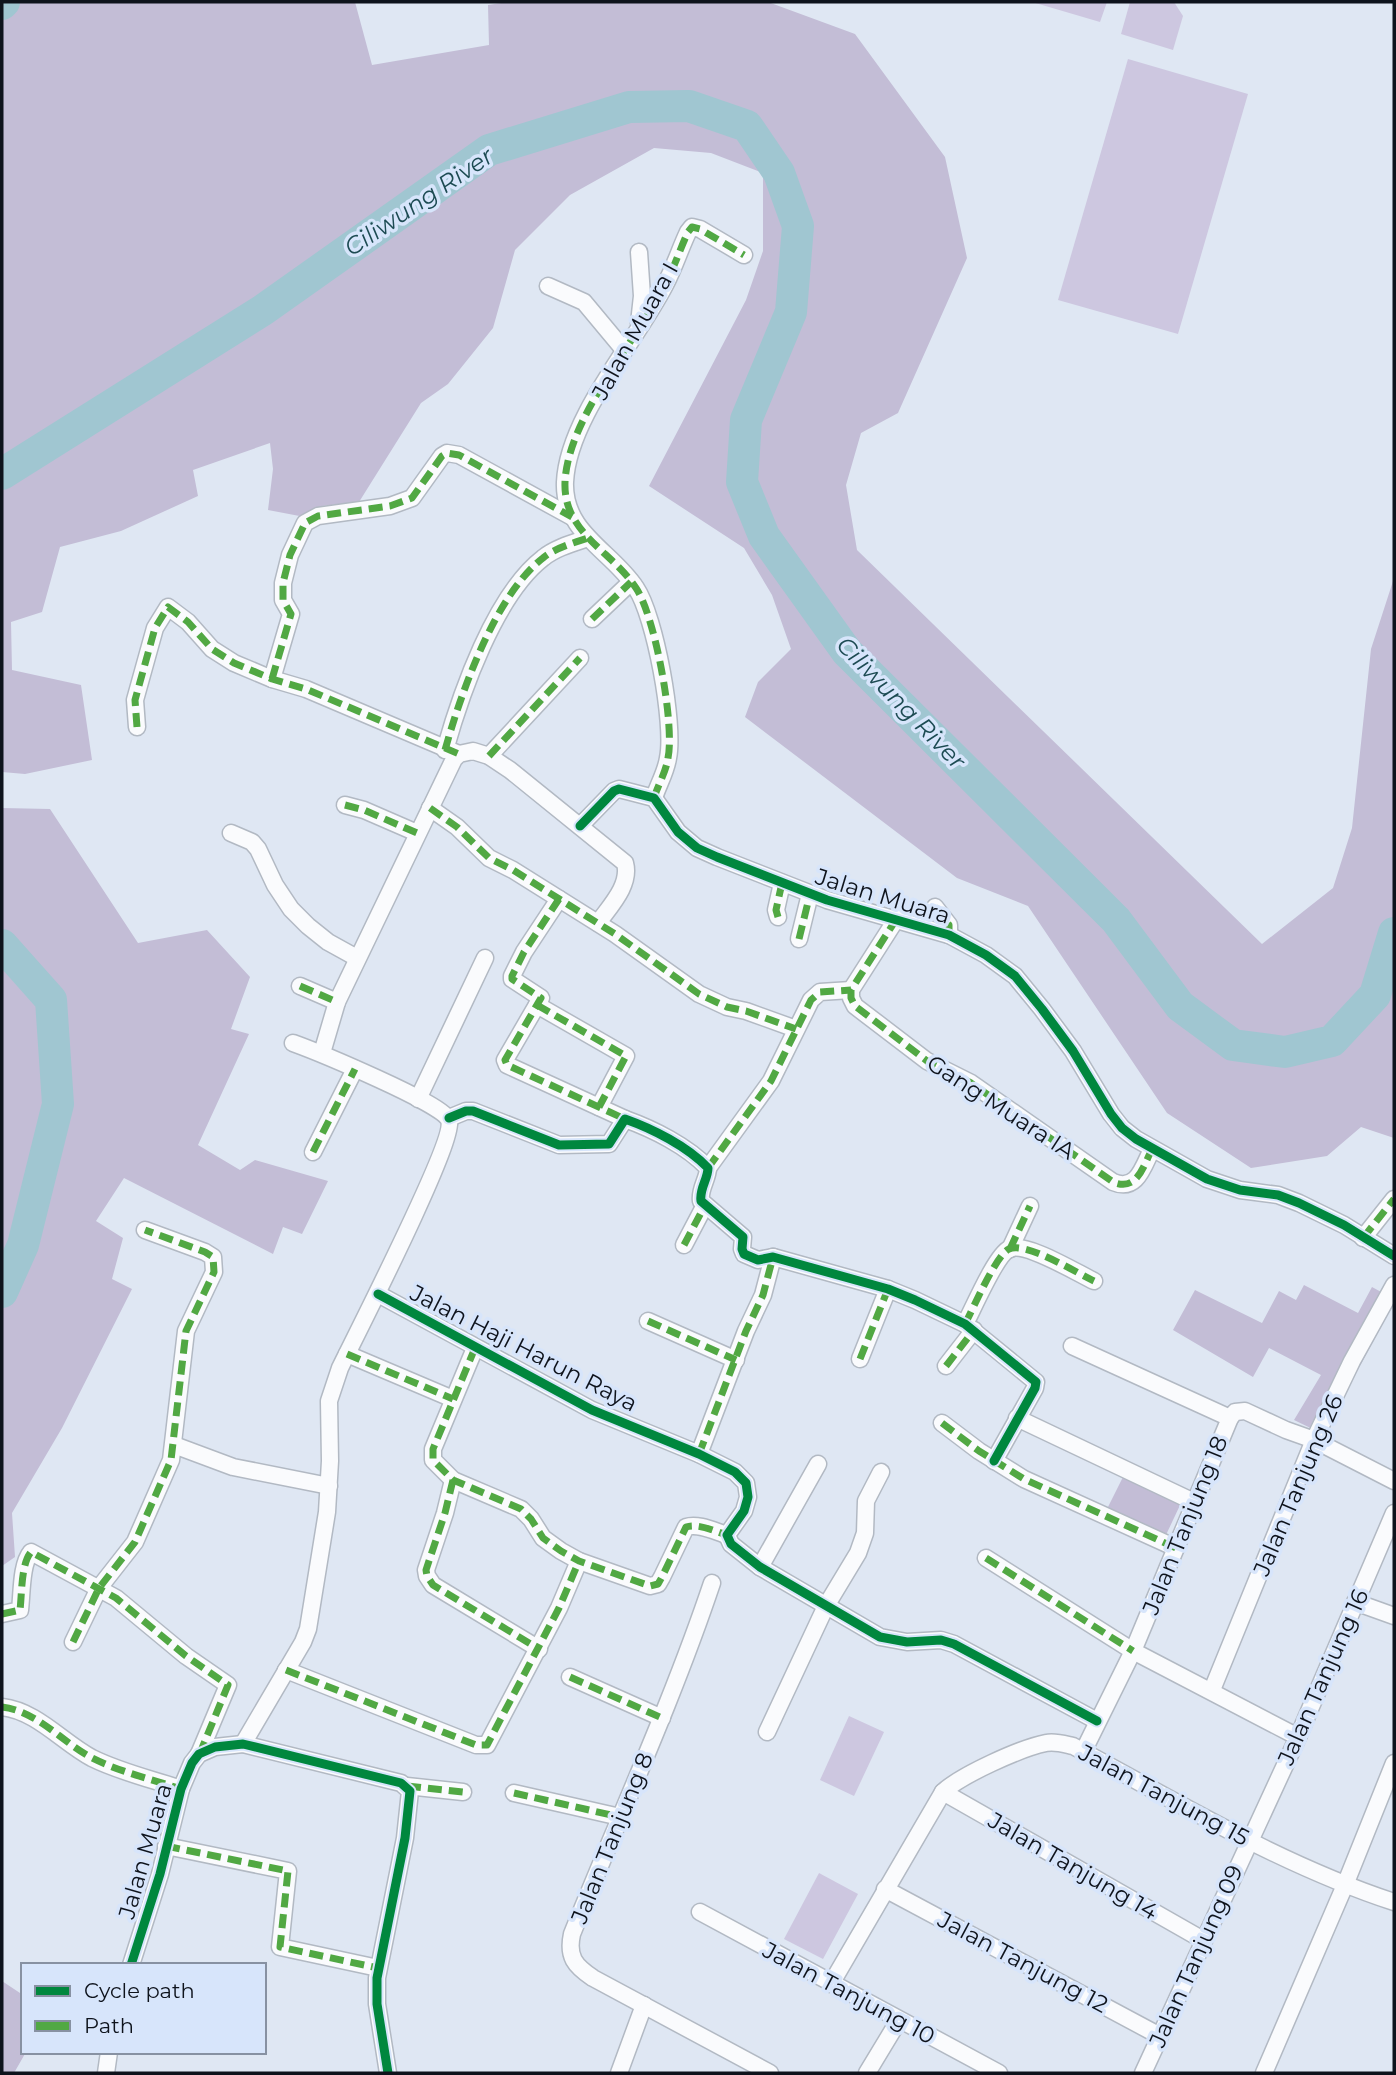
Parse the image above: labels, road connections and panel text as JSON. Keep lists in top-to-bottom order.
{
  "streets": {
    "street": [
      "Jalan Muara I",
      "Jalan Muara",
      "Gang Muara IA",
      "Jalan Haji Harun Raya",
      "Jalan Tanjung 26",
      "Jalan Tanjung 18",
      "Jalan Tanjung 16",
      "Jalan Tanjung 15",
      "Jalan Tanjung 8",
      "Jalan Tanjung 14",
      "Jalan Tanjung 09",
      "Jalan Tanjung 12",
      "Jalan Tanjung 10"
    ]
  },
  "crossings": [
    ["Jalan Muara", "Gang Muara IA"],
    ["Jalan Tanjung 18", "Jalan Tanjung 15"],
    ["Jalan Tanjung 16", "Jalan Tanjung 15"],
    ["Jalan Tanjung 16", "Jalan Tanjung 09"],
    ["Jalan Tanjung 15", "Jalan Tanjung 14"],
    ["Jalan Tanjung 15", "Jalan Tanjung 09"],
    ["Jalan Tanjung 14", "Jalan Tanjung 09"],
    ["Jalan Tanjung 09", "Jalan Tanjung 12"]
  ],
  "water": ["Ciliwung River"],
  "legend": ["Cycle path", "Path"]
}
